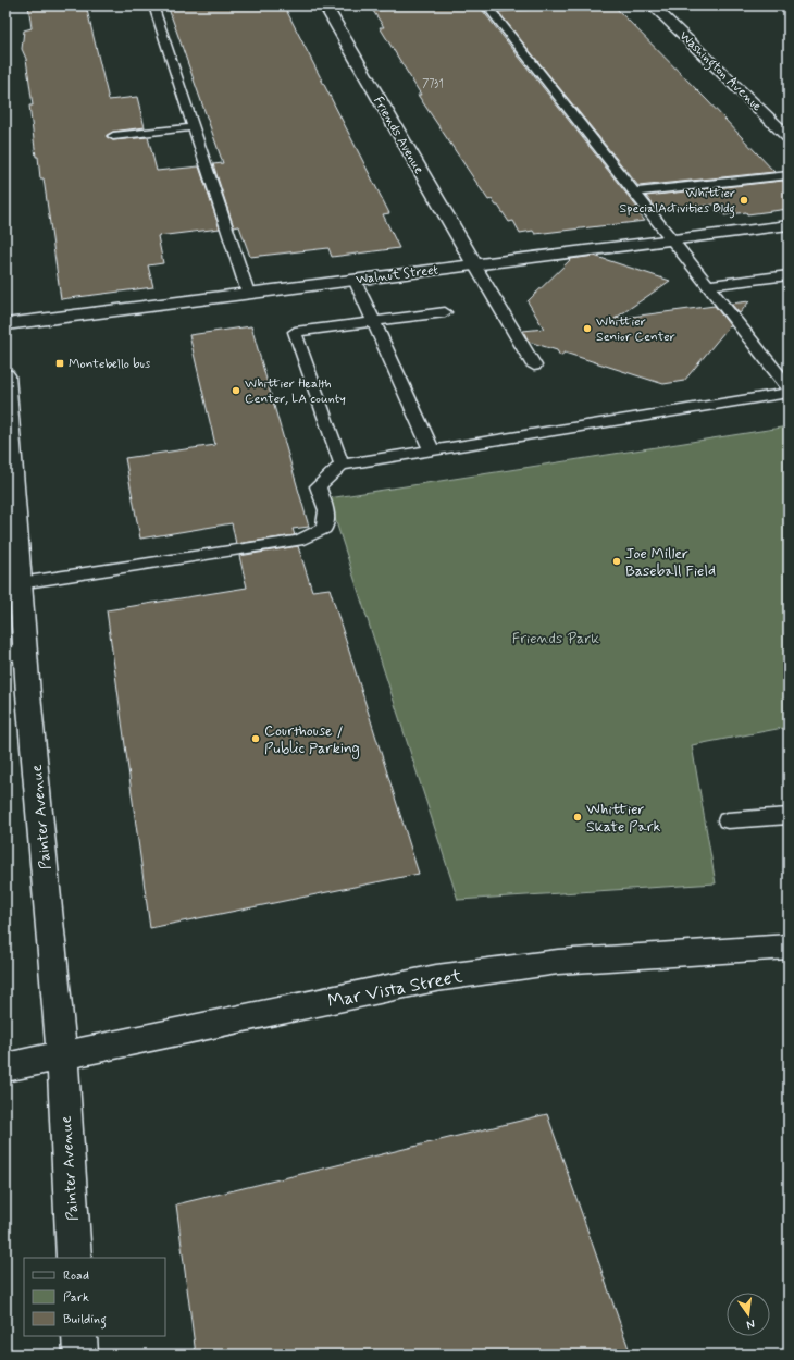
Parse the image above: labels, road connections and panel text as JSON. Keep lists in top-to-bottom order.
{
  "streets": {
    "street": [
      "Washington Avenue",
      "Friends Avenue",
      "Walnut Street",
      "Painter Avenue",
      "Mar Vista Street"
    ]
  },
  "crossings": [
    ["Friends Avenue", "Walnut Street"],
    ["Painter Avenue", "Mar Vista Street"]
  ],
  "parks": ["Friends Park"],
  "places": {
    "other": [
      "Whittier SpecialActivities Bldg",
      "Whittier Senior Center",
      "Whittier Health Center, LA county",
      "Joe Miller Baseball Field",
      "Courthouse / Public Parking",
      "Whittier Skate Park"
    ],
    "transit": ["Montebello bus"]
  },
  "house_numbers": ["7731"],
  "legend": ["Road", "Park", "Building"],
  "north": "bottom"
}
